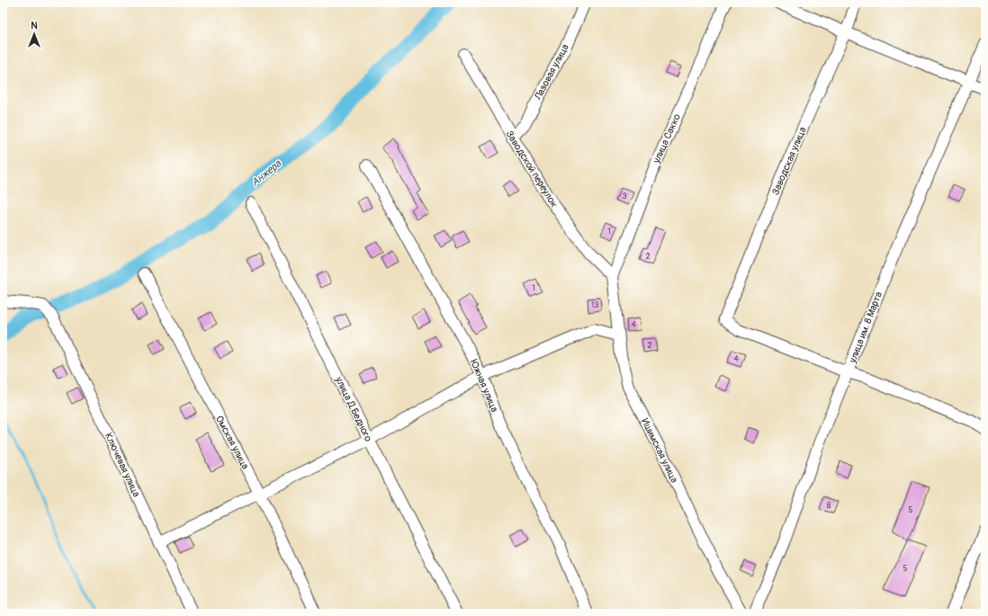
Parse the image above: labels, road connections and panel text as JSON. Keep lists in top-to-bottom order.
{
  "streets": {
    "street": [
      "Лазовая улица",
      "улица Сакко",
      "Заводская улица",
      "Заводской переулок",
      "улица им. 8 Марта",
      "Южная улица",
      "улица Д.Бедного",
      "Омская улица",
      "Ишимская улица",
      "Ключевая улица"
    ]
  },
  "crossings": [
    ["Лазовая улица", "Заводской переулок"],
    ["улица Сакко", "Заводской переулок"],
    ["улица Сакко", "Ишимская улица"],
    ["Заводская улица", "улица им. 8 Марта"],
    ["Заводской переулок", "Ишимская улица"]
  ],
  "water": ["Анжера"],
  "house_numbers": [
    "3",
    "1",
    "2",
    "1",
    "13",
    "4",
    "2",
    "4",
    "8",
    "5",
    "5"
  ],
  "north": "top"
}
